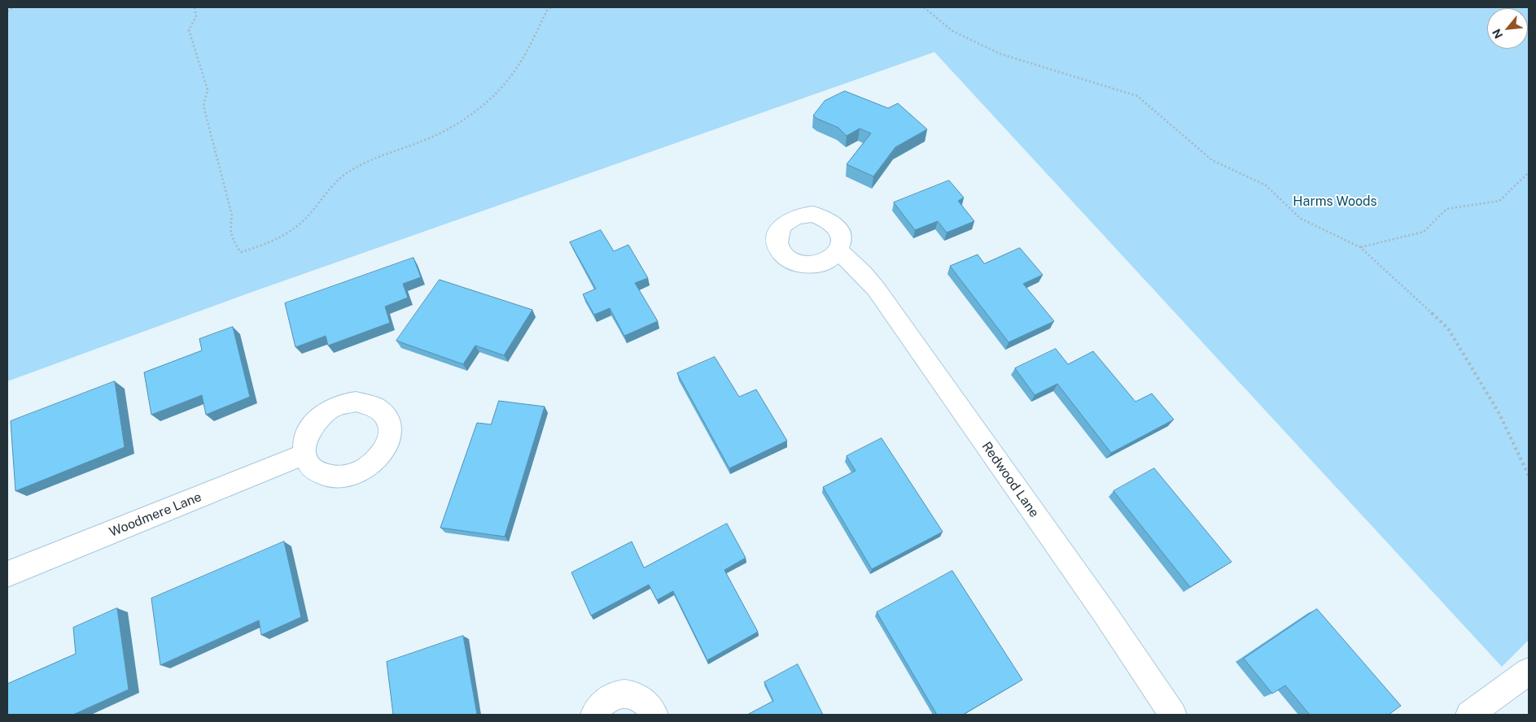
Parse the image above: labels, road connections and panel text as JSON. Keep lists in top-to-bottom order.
{
  "streets": {
    "street": ["Redwood Lane", "Woodmere Lane"]
  },
  "parks": ["Harms Woods"],
  "north": "bottom left"
}
